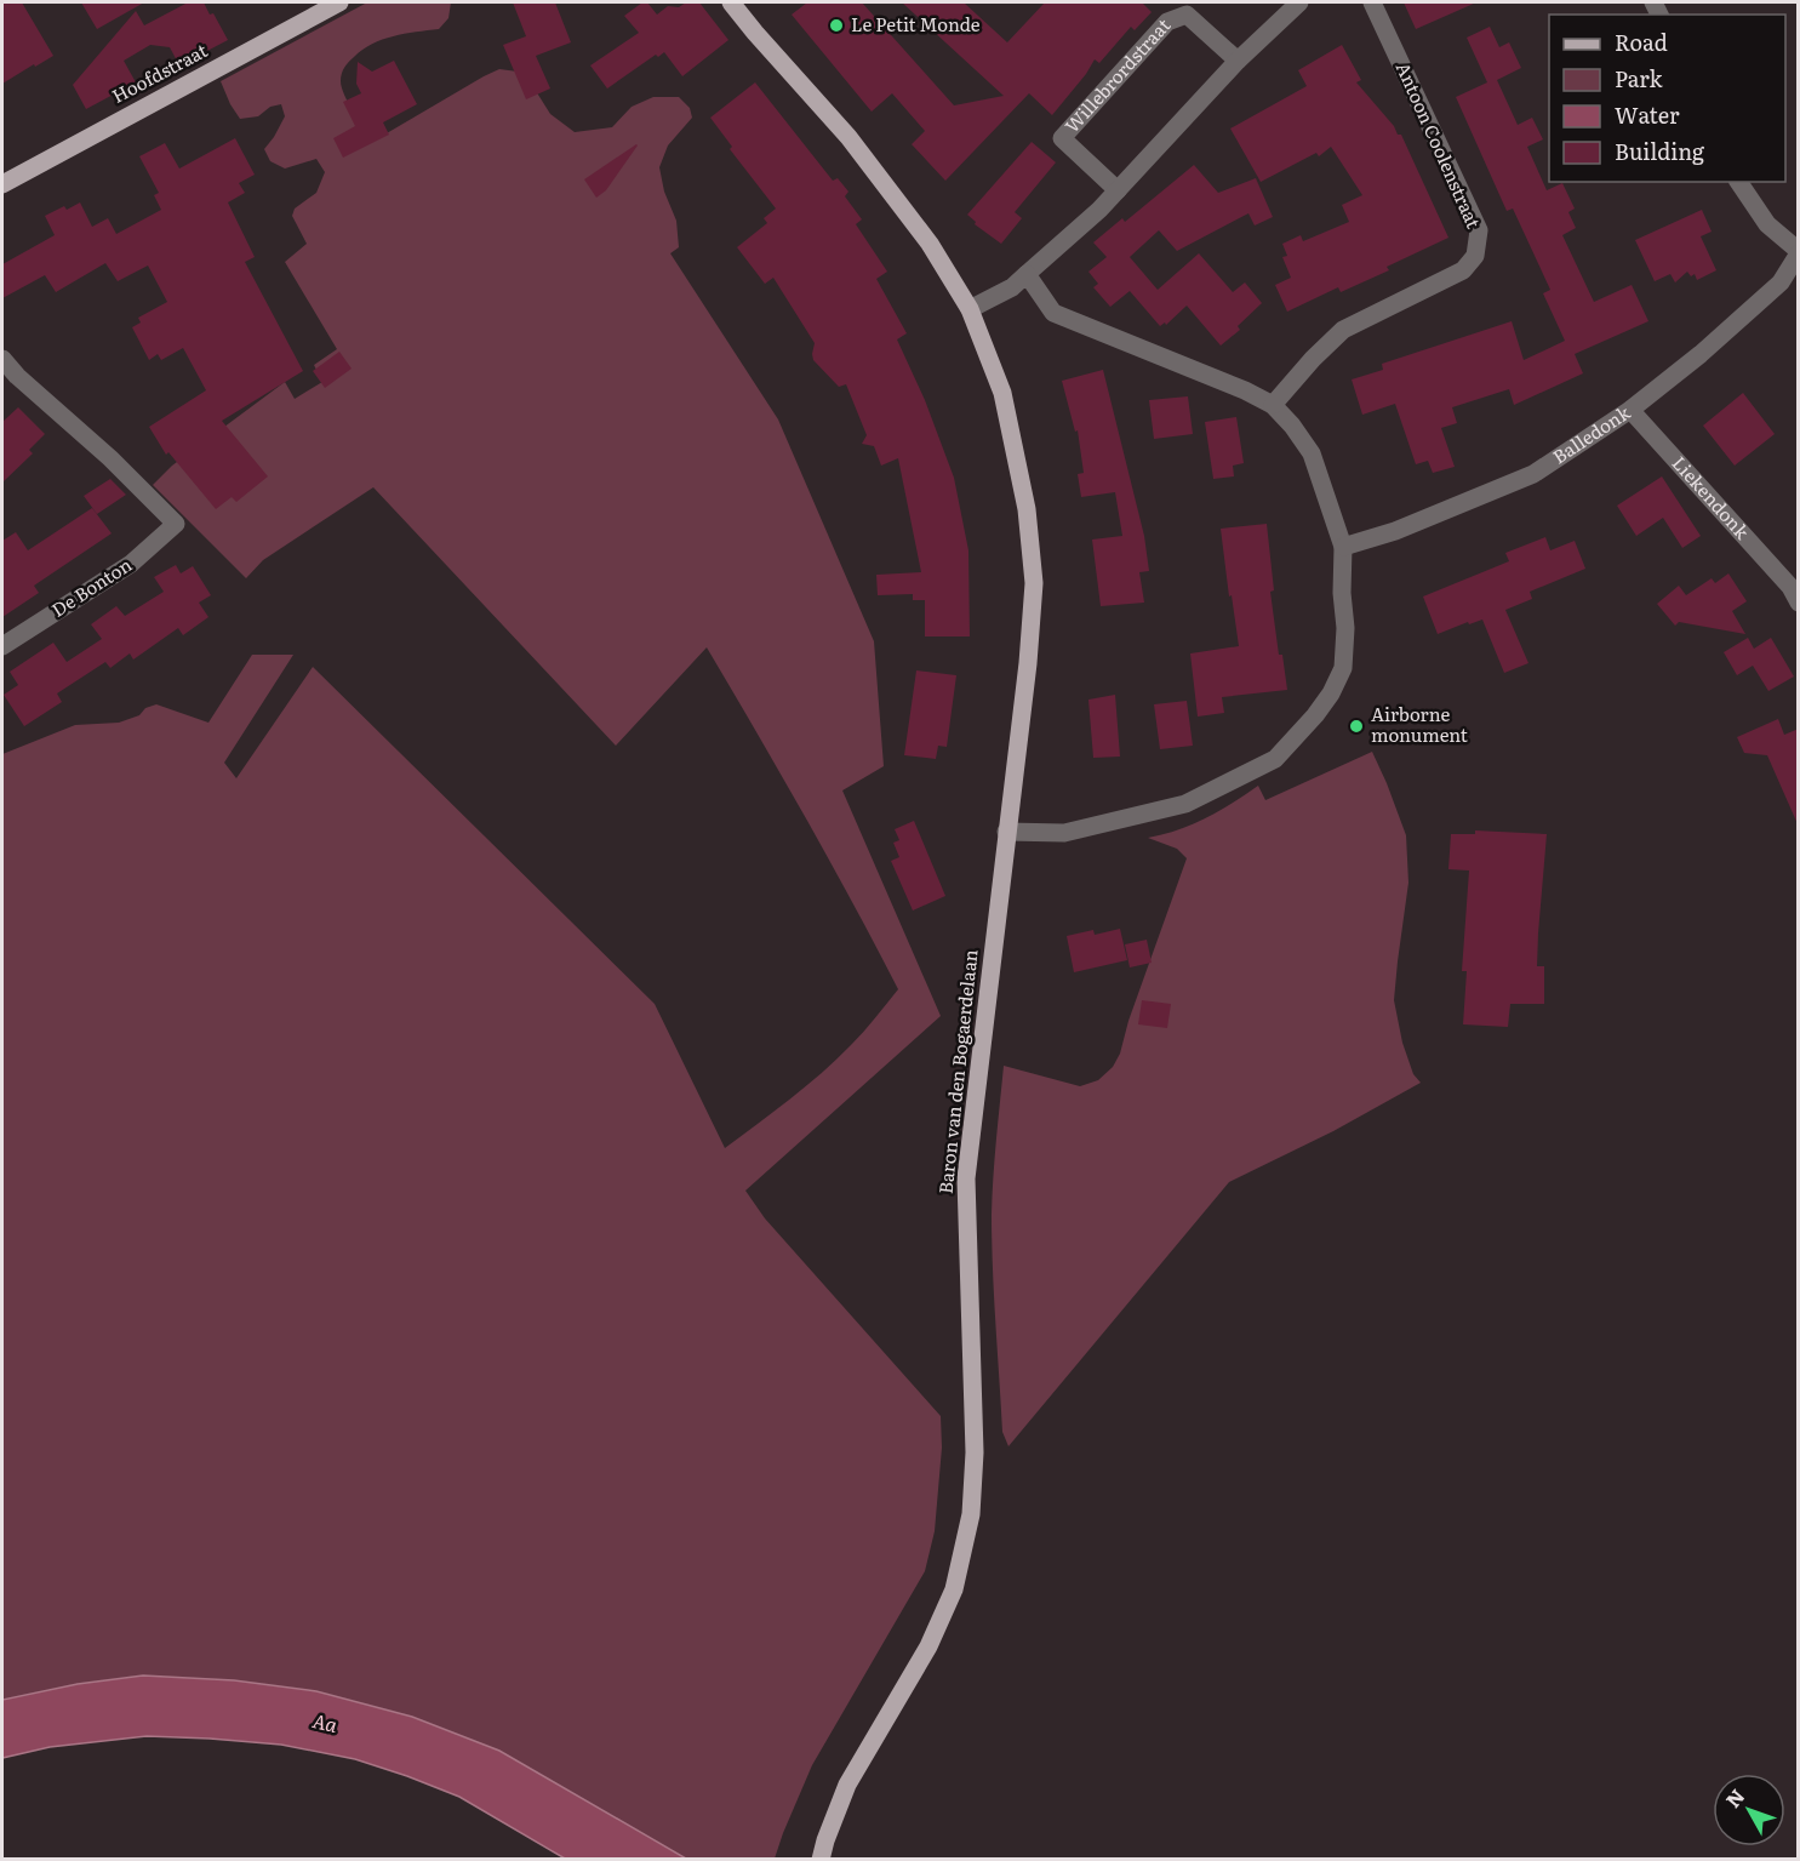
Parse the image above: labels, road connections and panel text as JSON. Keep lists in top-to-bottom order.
{
  "streets": {
    "main road": ["Hoofdstraat", "Baron van den Bogaerdelaan"],
    "street": [
      "Willebrordstraat",
      "Antoon Coolenstraat",
      "Balledonk",
      "Liekendonk",
      "De Bonton"
    ]
  },
  "crossings": [
    ["Balledonk", "Liekendonk"]
  ],
  "water": ["Aa"],
  "places": ["Le Petit Monde", "Airborne monument"],
  "legend": [
    "Road",
    "Park",
    "Water",
    "Building"
  ],
  "north": "top left"
}
